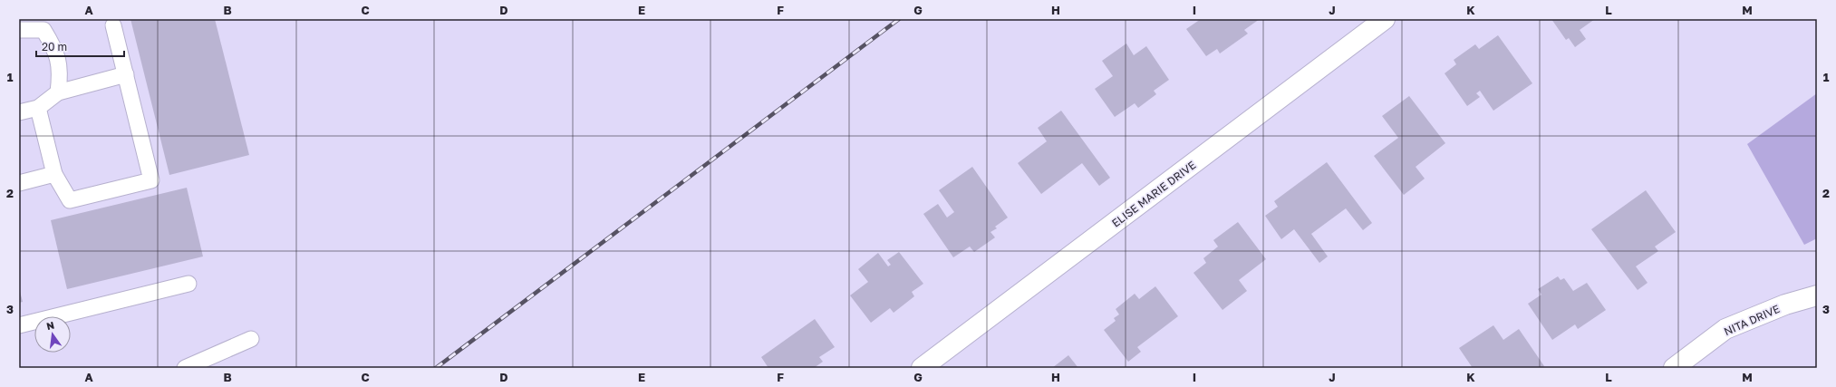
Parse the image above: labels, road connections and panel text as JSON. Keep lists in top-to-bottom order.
{
  "streets": {
    "street": ["ELISE MARIE DRIVE", "NITA DRIVE"]
  },
  "scale_bar": "20 m",
  "north": "top",
  "grid": {
    "columns": [
      "A",
      "B",
      "C",
      "D",
      "E",
      "F",
      "G",
      "H",
      "I",
      "J",
      "K",
      "L",
      "M"
    ],
    "rows": ["1", "2", "3"]
  }
}
